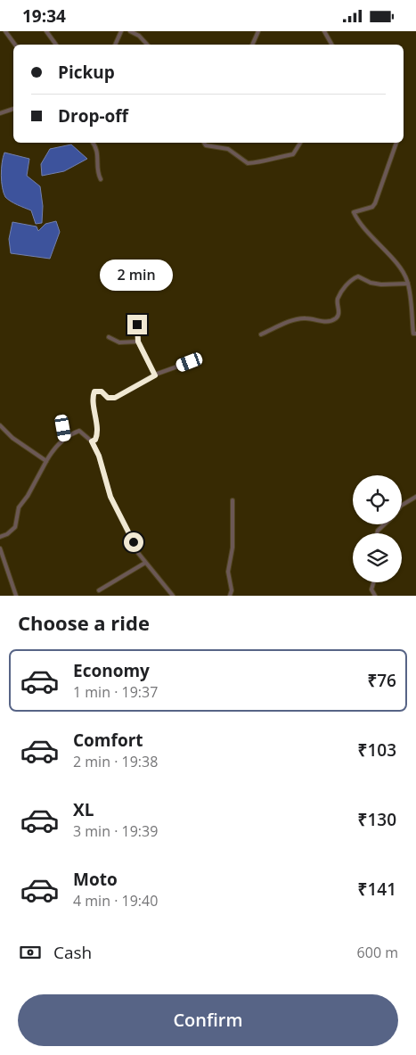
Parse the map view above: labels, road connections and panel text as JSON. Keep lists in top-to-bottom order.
{
  "page": {
    "status": "19:34",
    "banner": ["Pickup", "Drop-off"],
    "bubble": "2 min",
    "heading": "Choose a ride",
    "list": [
      {
        "name": "Economy",
        "note": "1 min · 19:37",
        "value": "₹76"
      },
      {
        "name": "Comfort",
        "note": "2 min · 19:38",
        "value": "₹103"
      },
      {
        "name": "XL",
        "note": "3 min · 19:39",
        "value": "₹130"
      },
      {
        "name": "Moto",
        "note": "4 min · 19:40",
        "value": "₹141"
      }
    ],
    "pay": ["Cash", "600 m"],
    "buttons": "Confirm"
  }
}
